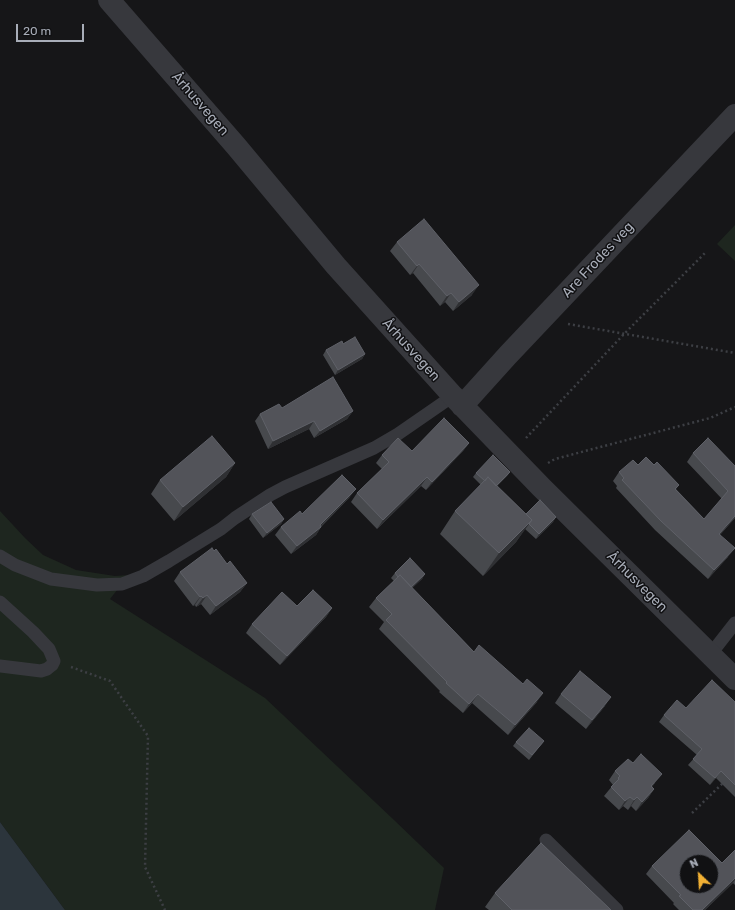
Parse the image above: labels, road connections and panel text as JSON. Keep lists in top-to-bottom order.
{
  "streets": {
    "street": ["Århusvegen", "Are Frodes veg"]
  },
  "crossings": [
    ["Århusvegen", "Are Frodes veg"]
  ],
  "scale_bar": "20 m",
  "north": "top left"
}
